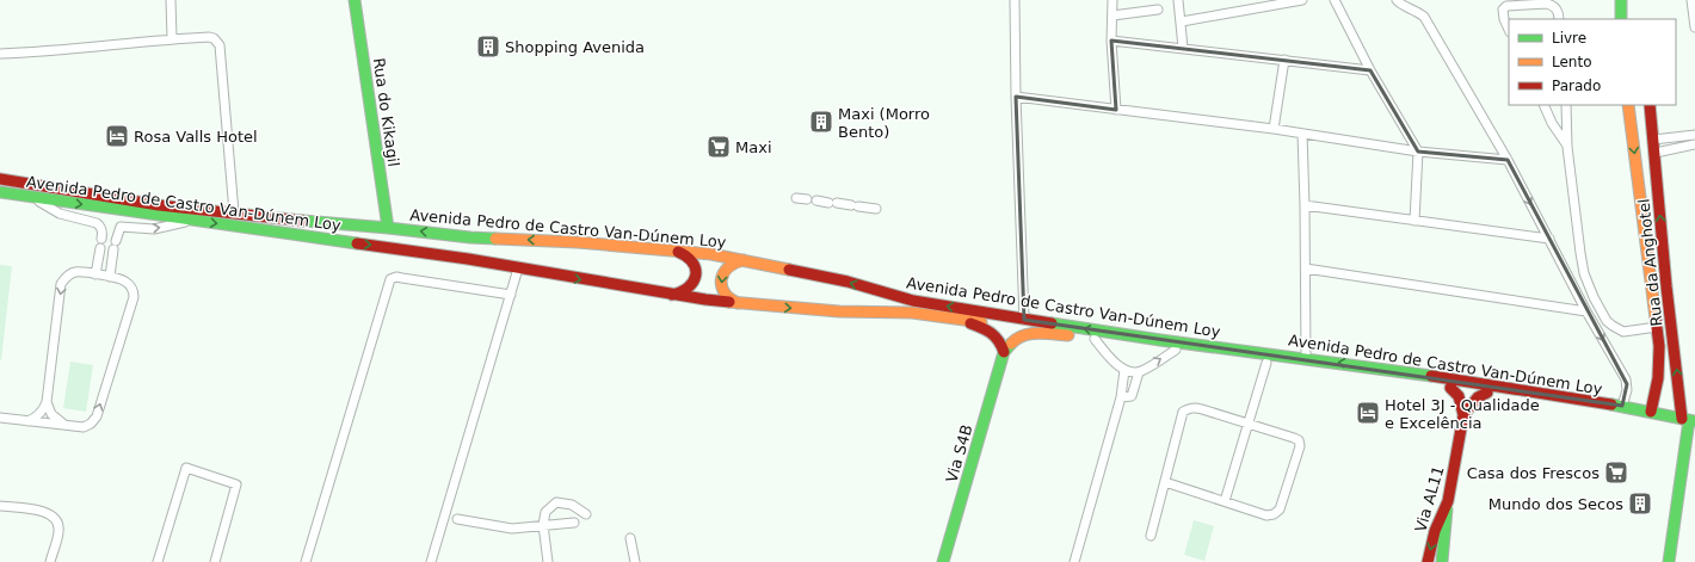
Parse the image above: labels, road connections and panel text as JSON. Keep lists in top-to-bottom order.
{
  "streets": {
    "main road": [
      "Rua do Kikagil",
      "Avenida Pedro de Castro Van-Dúnem Loy",
      "Rua da Anghotel",
      "Via S4B",
      "Via AL11"
    ]
  },
  "crossings": [
    ["Rua do Kikagil", "Avenida Pedro de Castro Van-Dúnem Loy"],
    ["Avenida Pedro de Castro Van-Dúnem Loy", "Rua da Anghotel"],
    ["Avenida Pedro de Castro Van-Dúnem Loy", "Via AL11"]
  ],
  "places": {
    "building": ["Shopping Avenida", "Maxi (Morro Bento)", "Mundo dos Secos"],
    "hotel": ["Rosa Valls Hotel", "Hotel 3J - Qualidade e Excelência"],
    "supermarket": ["Maxi", "Casa dos Frescos"]
  },
  "legend": ["Livre", "Lento", "Parado"]
}
